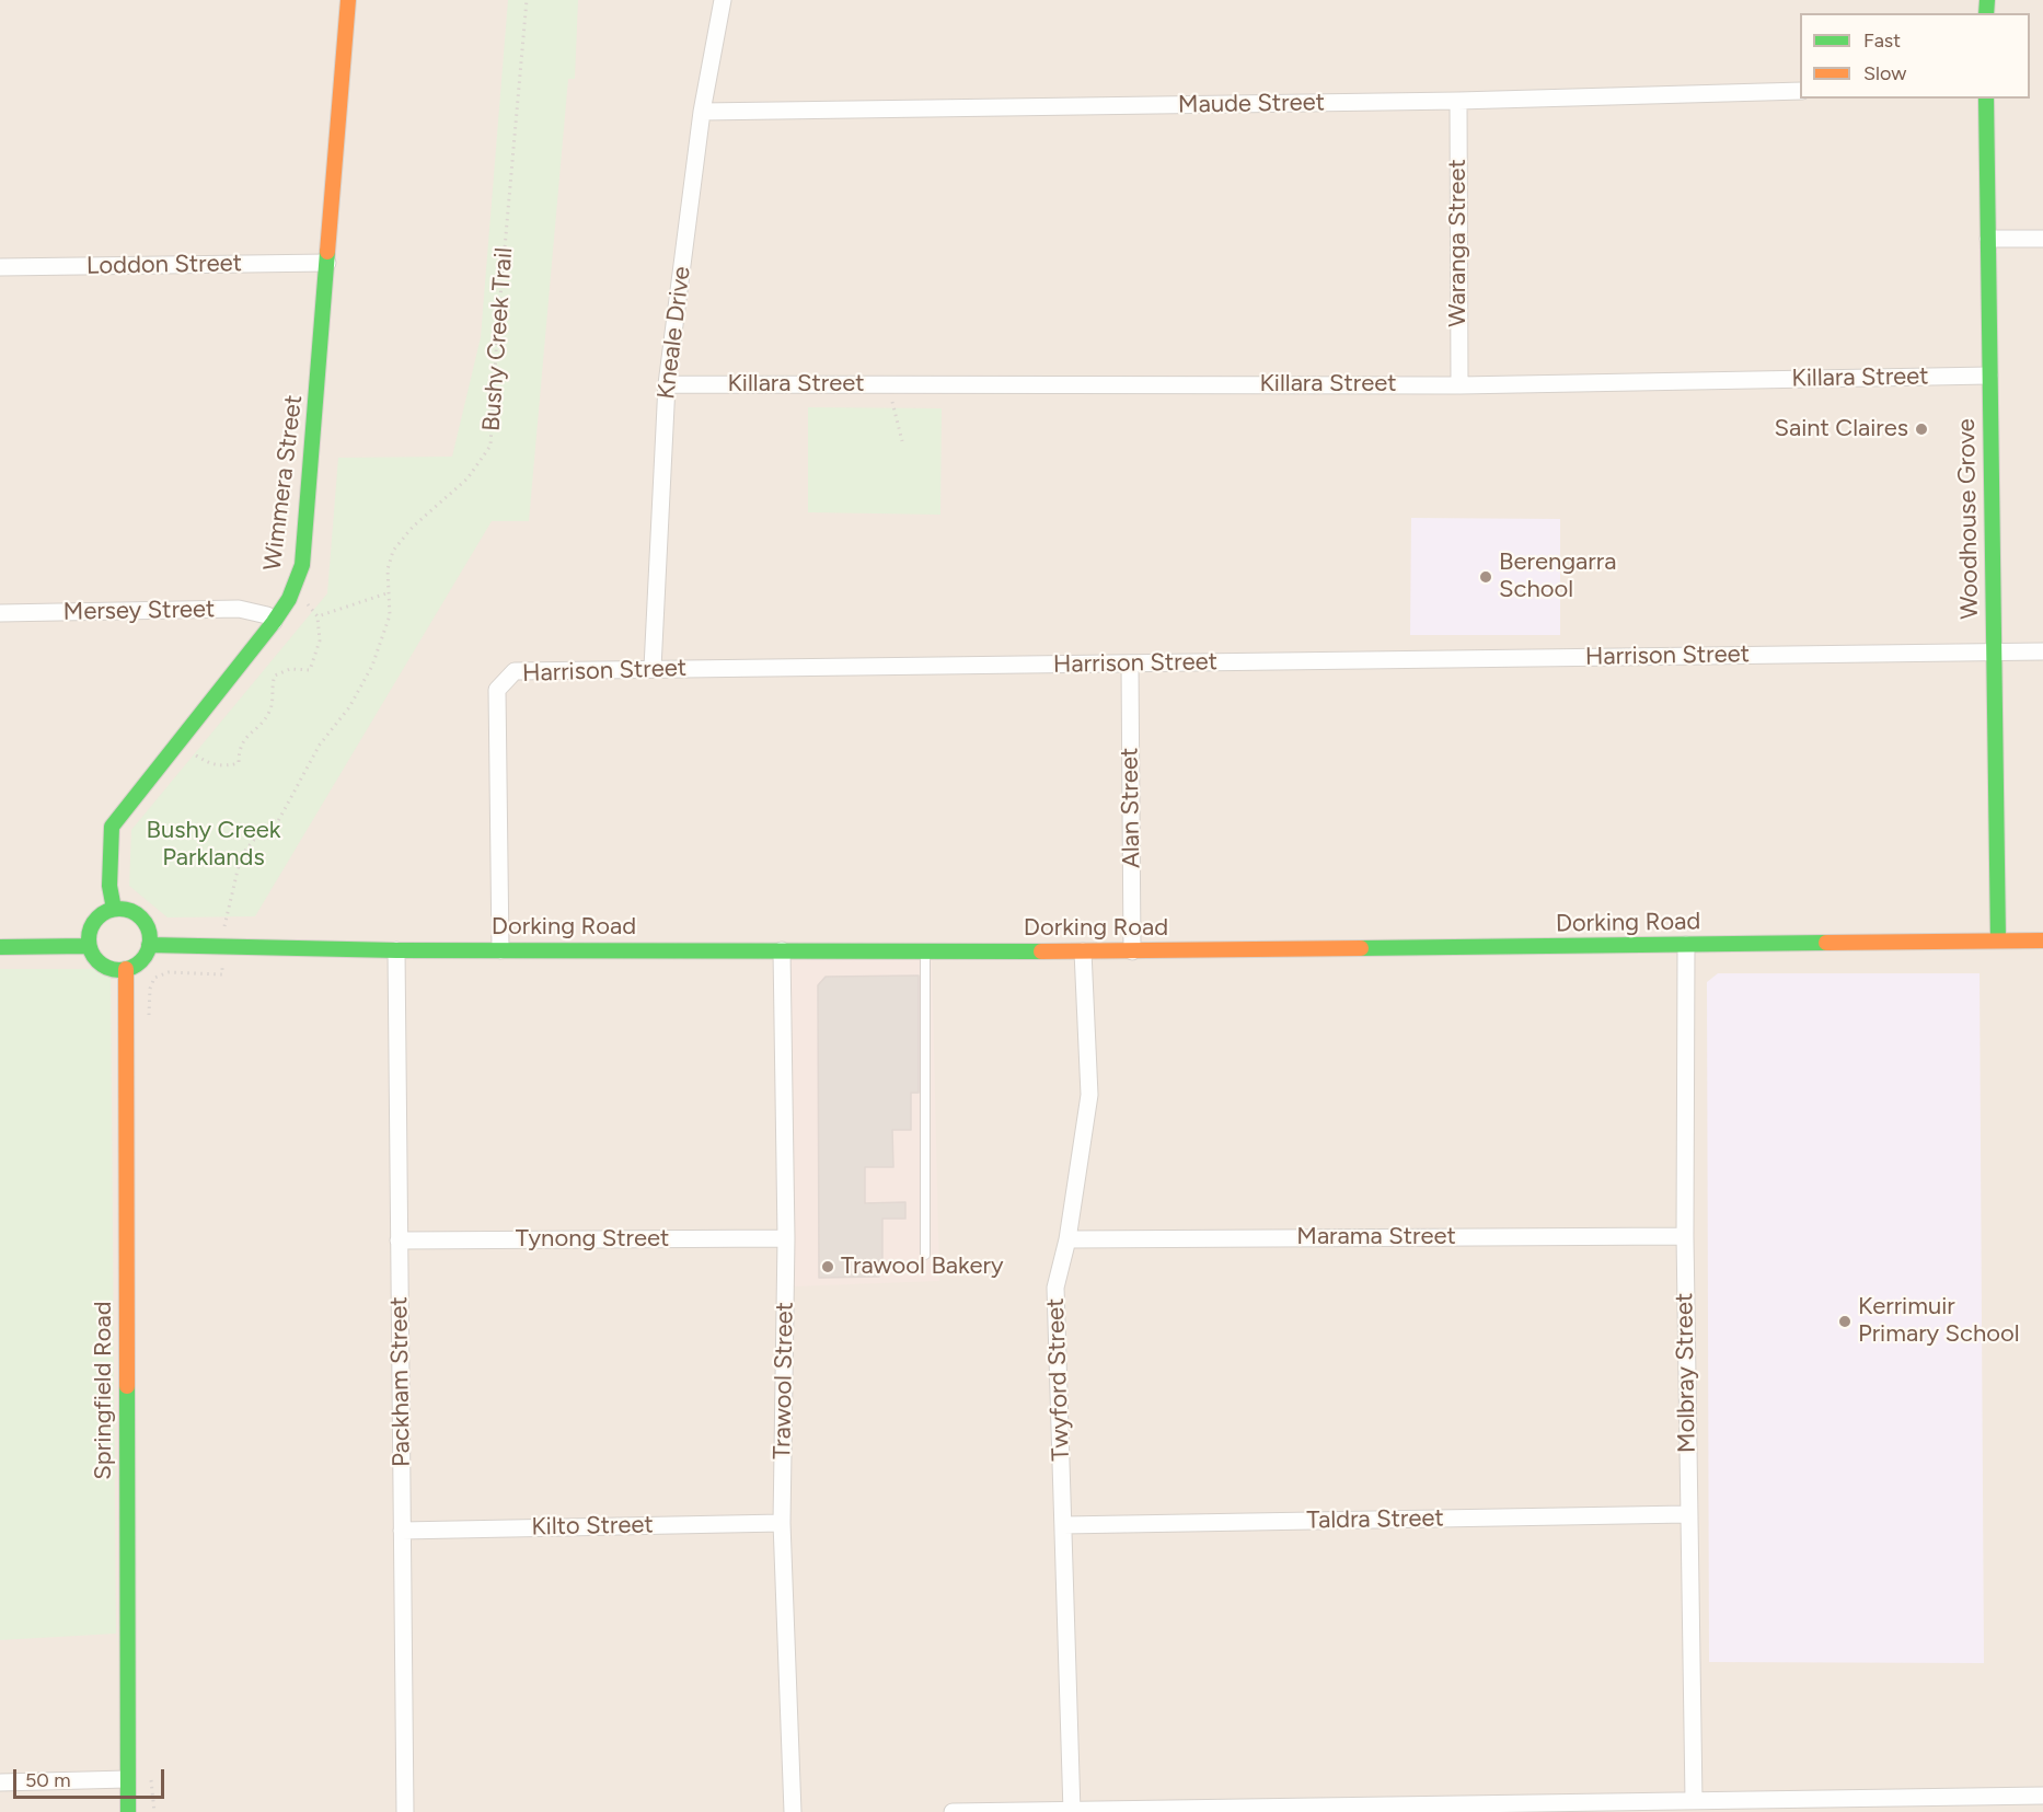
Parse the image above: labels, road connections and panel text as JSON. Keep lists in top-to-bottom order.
{
  "streets": {
    "street": [
      "Maude Street",
      "Waranga Street",
      "Loddon Street",
      "Kneale Drive",
      "Killara Street",
      "Wimmera Street",
      "Woodhouse Grove",
      "Mersey Street",
      "Harrison Street",
      "Alan Street",
      "Dorking Road",
      "Marama Street",
      "Tynong Street",
      "Molbray Street",
      "Twyford Street",
      "Trawool Street",
      "Packham Street",
      "Springfield Road",
      "Taldra Street",
      "Kilto Street"
    ],
    "path": ["Bushy Creek Trail"]
  },
  "crossings": [
    ["Maude Street", "Waranga Street"],
    ["Maude Street", "Kneale Drive"],
    ["Waranga Street", "Killara Street"],
    ["Loddon Street", "Wimmera Street"],
    ["Kneale Drive", "Killara Street"],
    ["Kneale Drive", "Harrison Street"],
    ["Bushy Creek Trail", "Dorking Road"],
    ["Killara Street", "Woodhouse Grove"],
    ["Wimmera Street", "Mersey Street"],
    ["Wimmera Street", "Dorking Road"],
    ["Wimmera Street", "Springfield Road"],
    ["Woodhouse Grove", "Harrison Street"],
    ["Woodhouse Grove", "Dorking Road"],
    ["Harrison Street", "Alan Street"],
    ["Harrison Street", "Dorking Road"],
    ["Alan Street", "Dorking Road"],
    ["Dorking Road", "Molbray Street"],
    ["Dorking Road", "Twyford Street"],
    ["Dorking Road", "Trawool Street"],
    ["Dorking Road", "Packham Street"],
    ["Dorking Road", "Springfield Road"],
    ["Marama Street", "Molbray Street"],
    ["Marama Street", "Twyford Street"],
    ["Tynong Street", "Trawool Street"],
    ["Tynong Street", "Packham Street"],
    ["Molbray Street", "Taldra Street"],
    ["Twyford Street", "Taldra Street"],
    ["Trawool Street", "Kilto Street"],
    ["Packham Street", "Kilto Street"]
  ],
  "parks": ["Bushy Creek Parklands"],
  "places": [
    "Saint Claires",
    "Berengarra School",
    "Trawool Bakery",
    "Kerrimuir Primary School"
  ],
  "legend": ["Fast", "Slow"],
  "scale_bar": "50 m"
}
